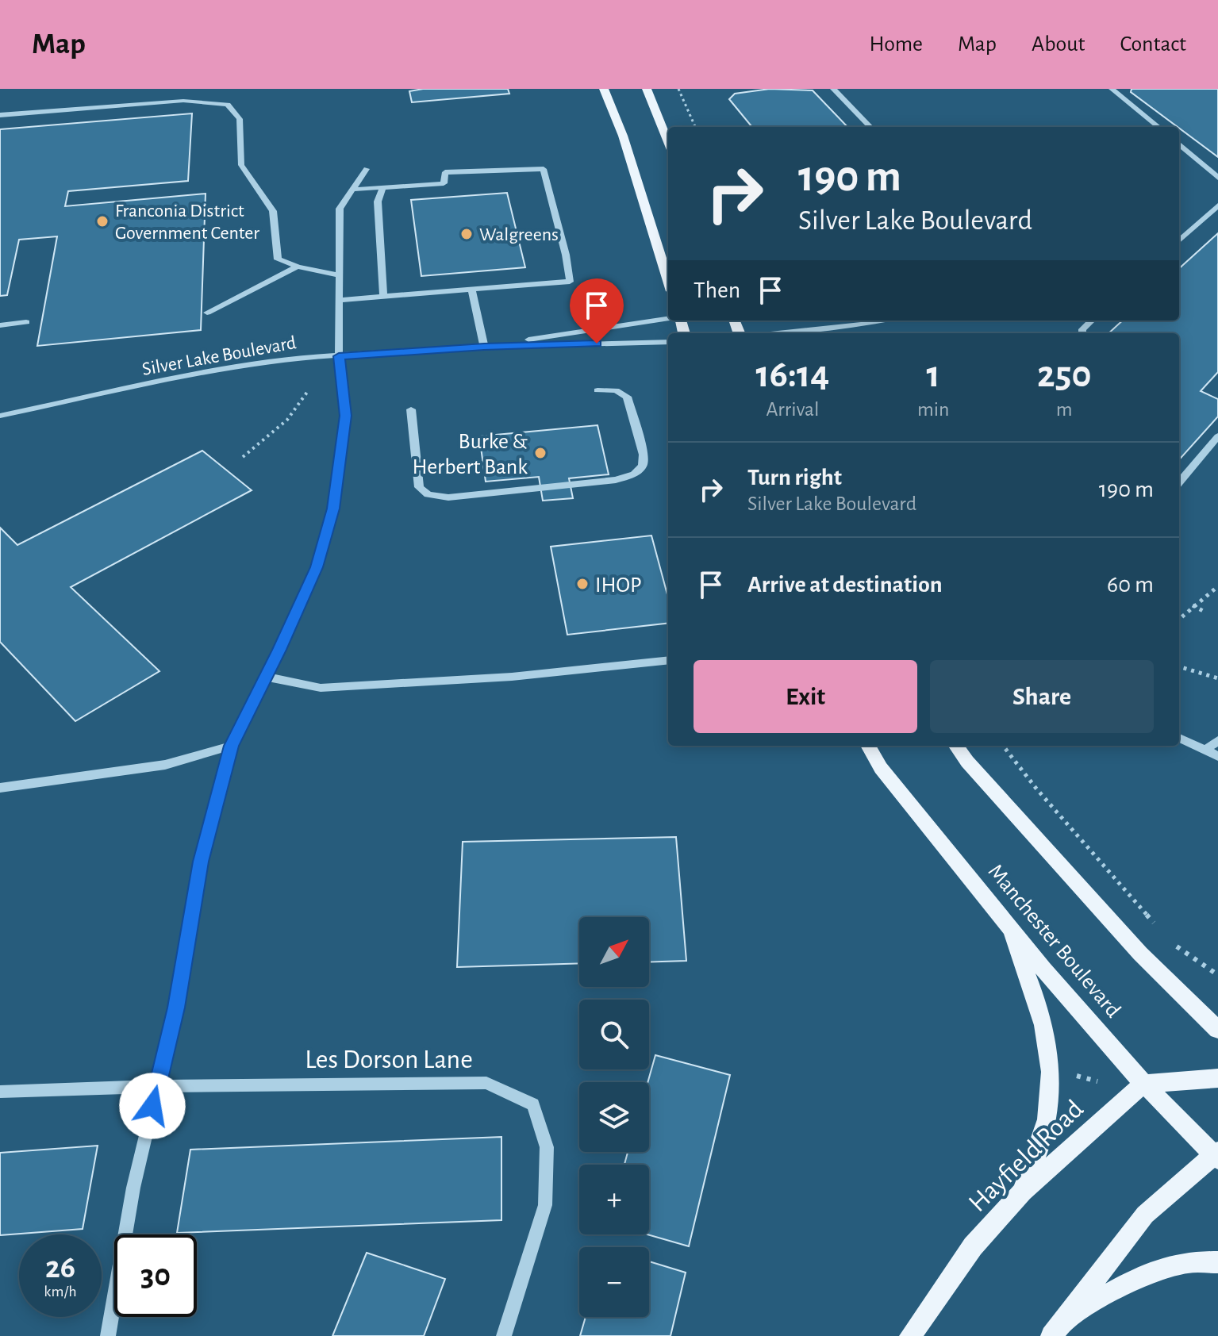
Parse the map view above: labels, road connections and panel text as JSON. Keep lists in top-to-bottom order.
{
  "streets": {
    "main road": ["Manchester Boulevard", "Hayfield Road"],
    "street": ["Silver Lake Boulevard", "Les Dorson Lane"]
  },
  "crossings": [
    ["Manchester Boulevard", "Hayfield Road"]
  ],
  "places": [
    "Franconia District Government Center",
    "Walgreens",
    "Burke & Herbert Bank",
    "IHOP"
  ],
  "north": "top right",
  "page": {
    "header": "Map",
    "nav": [
      "Home",
      "Map",
      "About",
      "Contact"
    ],
    "turn": ["190 m", "Silver Lake Boulevard"],
    "then": "Then",
    "eta": [
      "16:14",
      "Arrival",
      "1",
      "min",
      "250",
      "m"
    ],
    "list": [
      {
        "name": "Turn right",
        "note": "Silver Lake Boulevard",
        "value": "190 m"
      },
      {
        "name": "Arrive at destination",
        "value": "60 m"
      }
    ],
    "buttons": ["Exit", "Share"],
    "map_buttons": ["+", "−"],
    "speed": "26 km/h",
    "limit": "30"
  }
}
